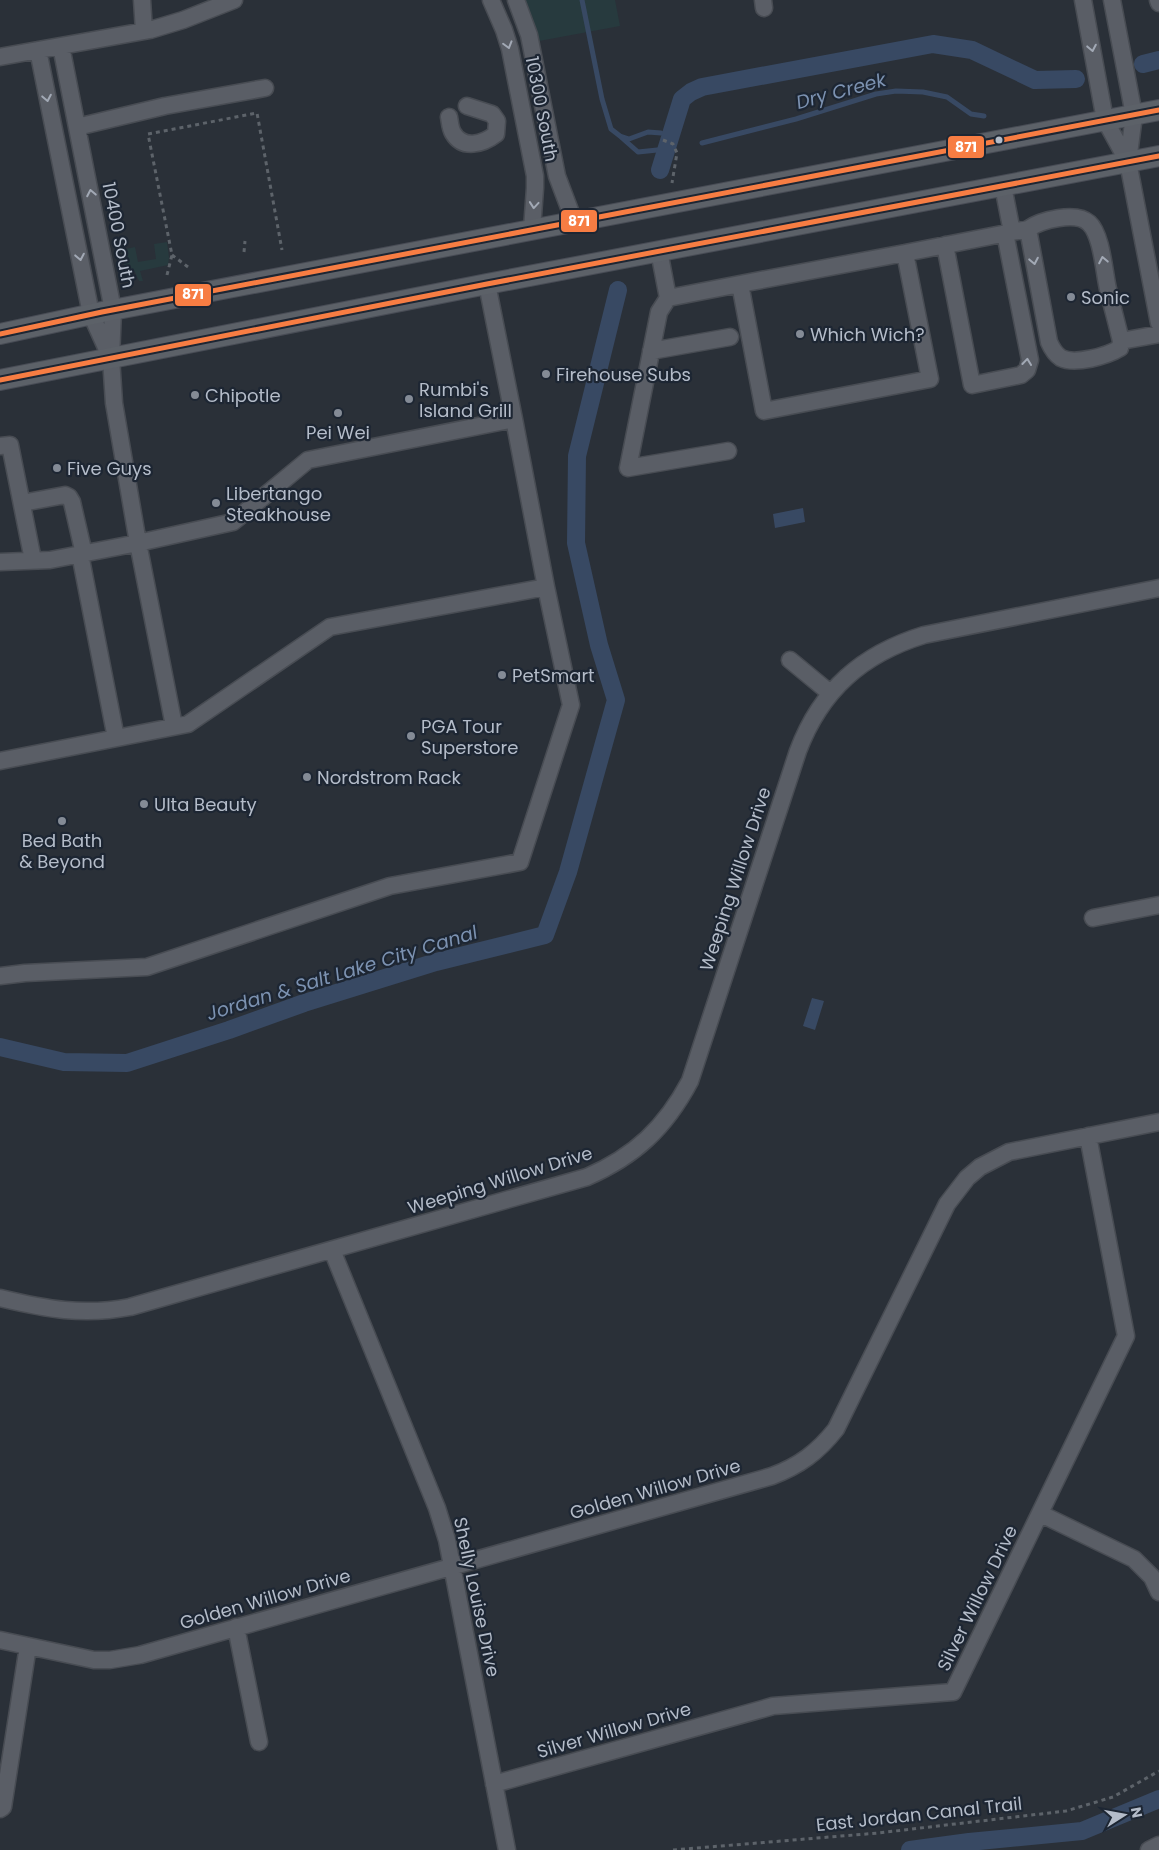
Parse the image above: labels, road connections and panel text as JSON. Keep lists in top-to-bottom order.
{
  "streets": {
    "street": [
      "10300 South",
      "10400 South",
      "Weeping Willow Drive",
      "Golden Willow Drive",
      "Shelly Louise Drive",
      "Silver Willow Drive"
    ],
    "path": ["East Jordan Canal Trail"]
  },
  "crossings": [
    ["Weeping Willow Drive", "Shelly Louise Drive"],
    ["Golden Willow Drive", "Shelly Louise Drive"],
    ["Golden Willow Drive", "Silver Willow Drive"],
    ["Shelly Louise Drive", "Silver Willow Drive"]
  ],
  "water": ["Dry Creek", "Jordan & Salt Lake City Canal"],
  "places": [
    "Sonic",
    "Which Wich?",
    "Firehouse Subs",
    "Chipotle",
    "Rumbi's Island Grill",
    "Pei Wei",
    "Five Guys",
    "Libertango Steakhouse",
    "PetSmart",
    "PGA Tour Superstore",
    "Nordstrom Rack",
    "Ulta Beauty",
    "Bed Bath & Beyond"
  ],
  "lines": ["transit line 871"],
  "north": "right"
}
